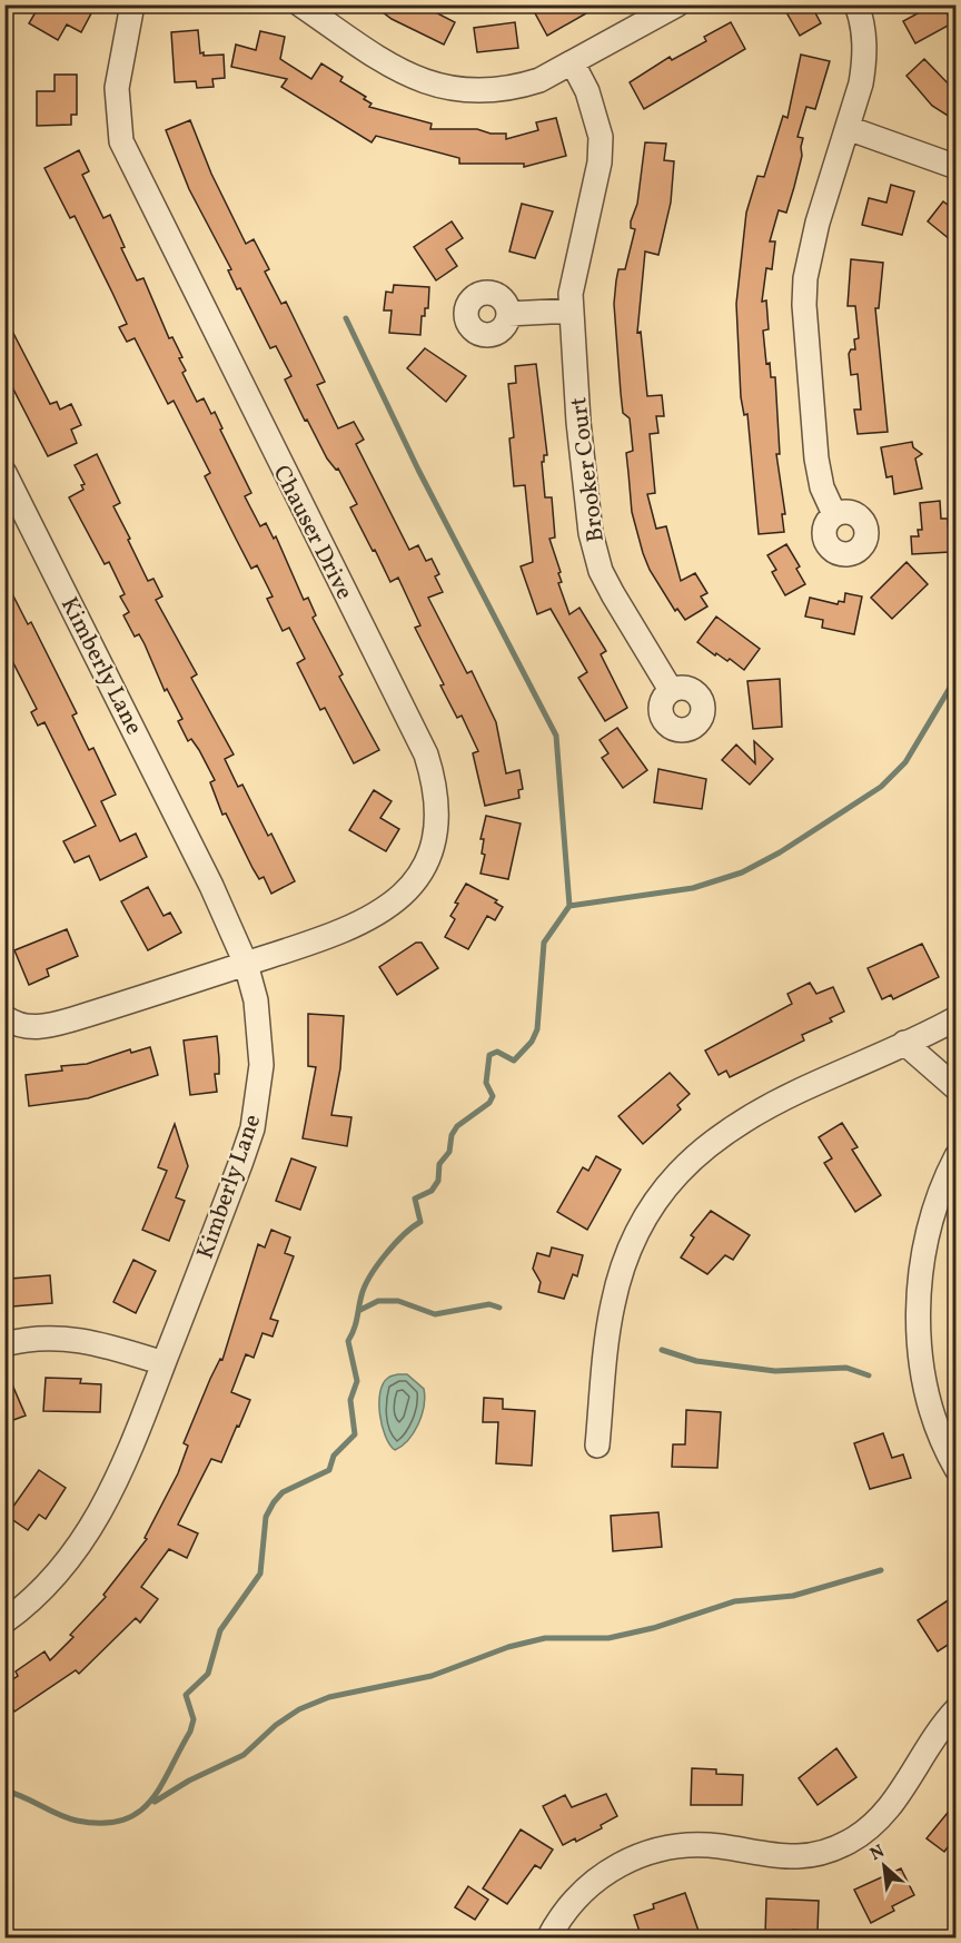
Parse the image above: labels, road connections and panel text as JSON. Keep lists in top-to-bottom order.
{
  "streets": {
    "street": ["Brooker Court", "Chauser Drive", "Kimberly Lane"]
  },
  "crossings": [
    ["Chauser Drive", "Kimberly Lane"]
  ],
  "north": "top left"
}
